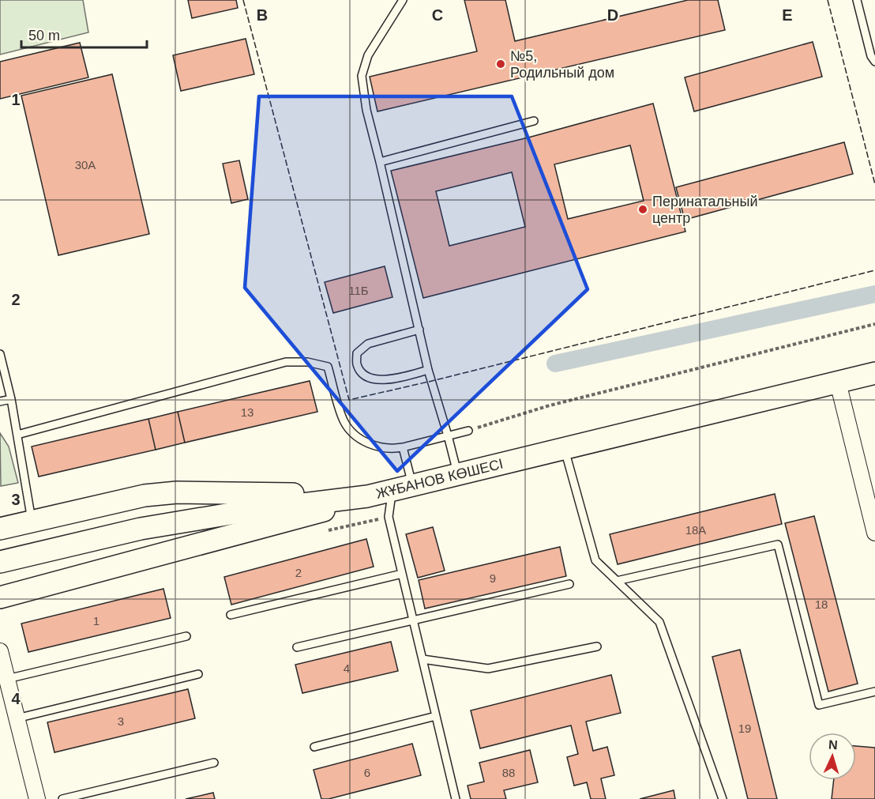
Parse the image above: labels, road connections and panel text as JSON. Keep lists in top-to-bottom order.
{
  "streets": {
    "main road": ["ЖҰБАНОВ КӨШЕСІ"]
  },
  "places": ["№5, Родильный дом", "Перинатальный центр"],
  "house_numbers": [
    "30А",
    "11Б",
    "13",
    "18А",
    "2",
    "9",
    "18",
    "1",
    "4",
    "3",
    "19",
    "6",
    "88"
  ],
  "scale_bar": "50 m",
  "north": "top",
  "grid": {
    "columns": [
      "B",
      "C",
      "D",
      "E"
    ],
    "rows": [
      "1",
      "2",
      "3",
      "4"
    ]
  }
}
